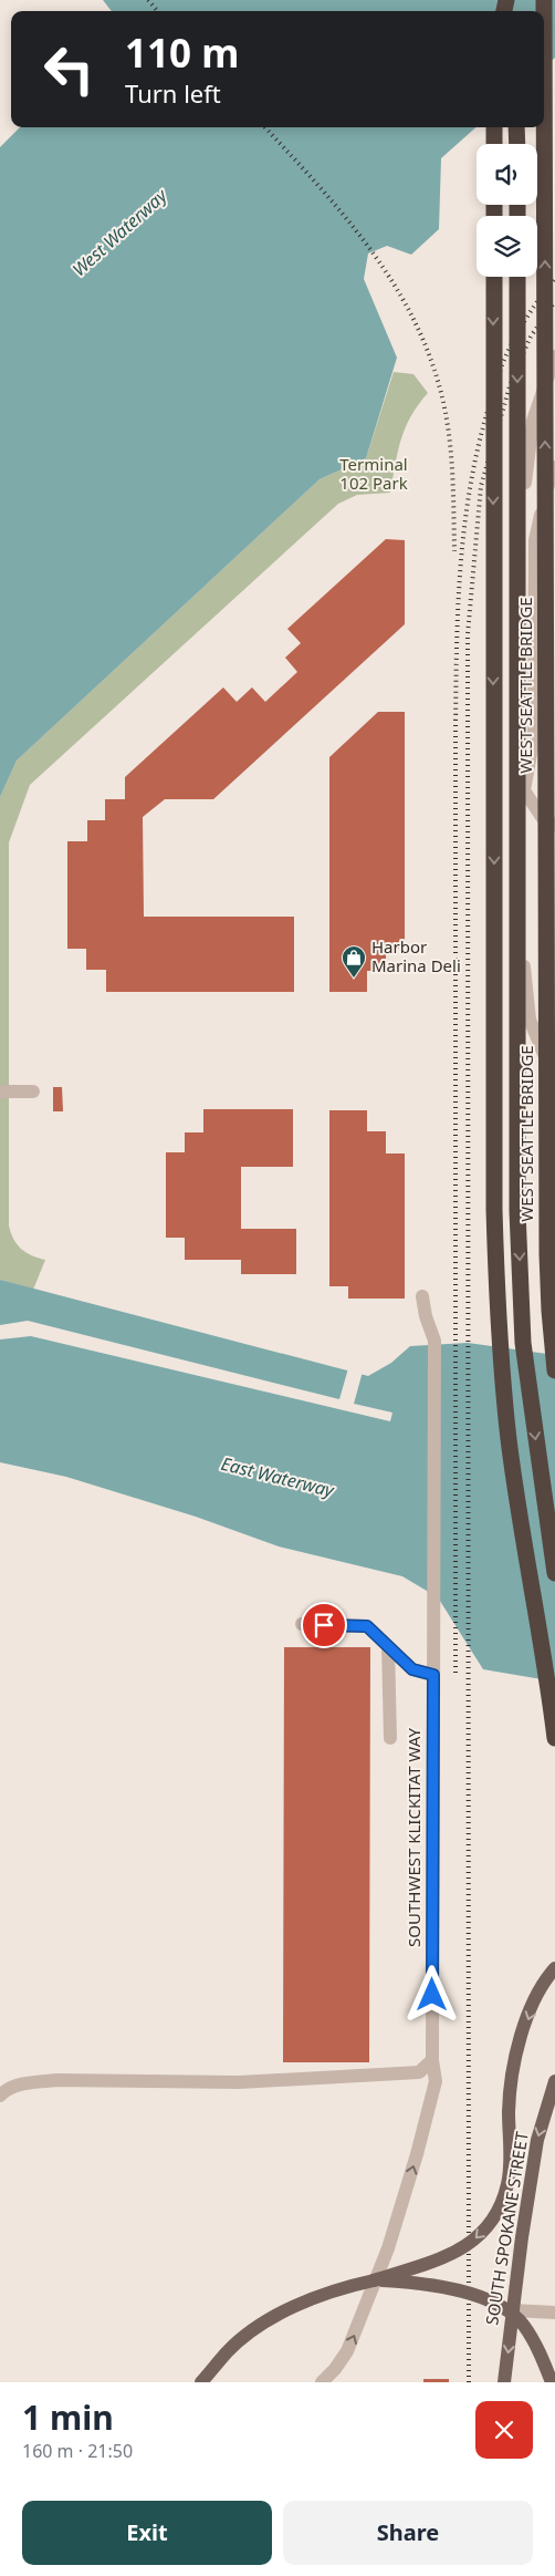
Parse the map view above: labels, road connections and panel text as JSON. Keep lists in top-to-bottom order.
{
  "streets": {
    "highway": ["WEST SEATTLE BRIDGE"],
    "main road": ["SOUTH SPOKANE STREET"],
    "street": ["SOUTHWEST KLICKITAT WAY"]
  },
  "one_way": ["SOUTH SPOKANE STREET"],
  "water": ["West Waterway", "East Waterway"],
  "parks": ["Terminal 102 Park"],
  "places": {
    "shop": ["Harbor Marina Deli"]
  },
  "page": {
    "turn": ["110 m", "Turn left"],
    "heading": ["1 min", "160 m · 21:50"],
    "buttons": ["Exit", "Share"]
  }
}
